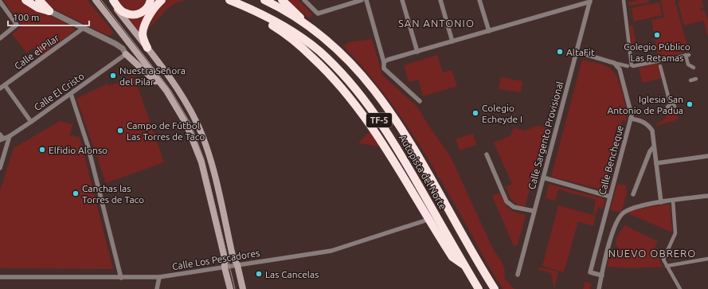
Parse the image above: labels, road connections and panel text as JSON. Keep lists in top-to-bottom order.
{
  "streets": {
    "highway": ["TF-5", "Autopista del Norte"],
    "street": [
      "Calle el Pilar",
      "Calle El Cristo",
      "Calle Sargento Provisional",
      "Calle Bencheque",
      "Calle Los Pescadores"
    ]
  },
  "districts": ["SAN ANTONIO", "NUEVO OBRERO"],
  "places": [
    "Colegio Público Las Retamas",
    "AltaFit",
    "Nuestra Señora del Pilar",
    "Iglesia San Antonio de Padua",
    "Colegio Echeyde I",
    "Campo de Fútbol Las Torres de Taco",
    "Elfidio Alonso",
    "Canchas las Torres de Taco",
    "Las Cancelas"
  ],
  "scale_bar": "100 m"
}
